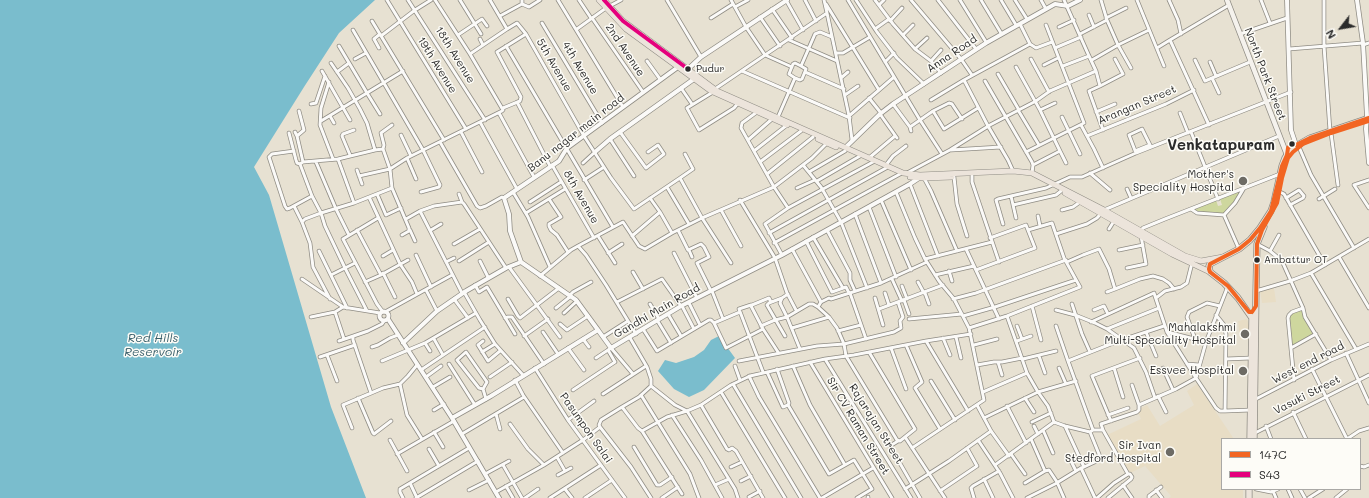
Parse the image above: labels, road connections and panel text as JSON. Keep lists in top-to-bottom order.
{
  "streets": {
    "main road": ["North Park Street"],
    "street": [
      "2nd Avenue",
      "Anna Road",
      "18th Avenue",
      "19th Avenue",
      "5th Avenue",
      "4th Avenue",
      "Arangan Street",
      "Banu nagar main road",
      "8th Avenue",
      "Gandhi Main Road",
      "West end road",
      "Vasuki Street",
      "Rajarajan Street",
      "Sir CV Raman Street",
      "Pasumpon Salai"
    ]
  },
  "crossings": [
    ["2nd Avenue", "Banu nagar main road"],
    ["5th Avenue", "Banu nagar main road"],
    ["4th Avenue", "Banu nagar main road"],
    ["Banu nagar main road", "8th Avenue"],
    ["Gandhi Main Road", "Pasumpon Salai"]
  ],
  "districts": ["Venkatapuram"],
  "water": ["Red Hills Reservoir"],
  "places": [
    "Pudur",
    "Mother's Speciality Hospital",
    "Ambattur OT",
    "Mahalakshmi Multi-Speciality Hospital",
    "Essvee Hospital",
    "Sir Ivan Stedford Hospital"
  ],
  "lines": ["transit line S43", "transit line 147C"],
  "legend": ["147C", "S43"],
  "north": "bottom left"
}
